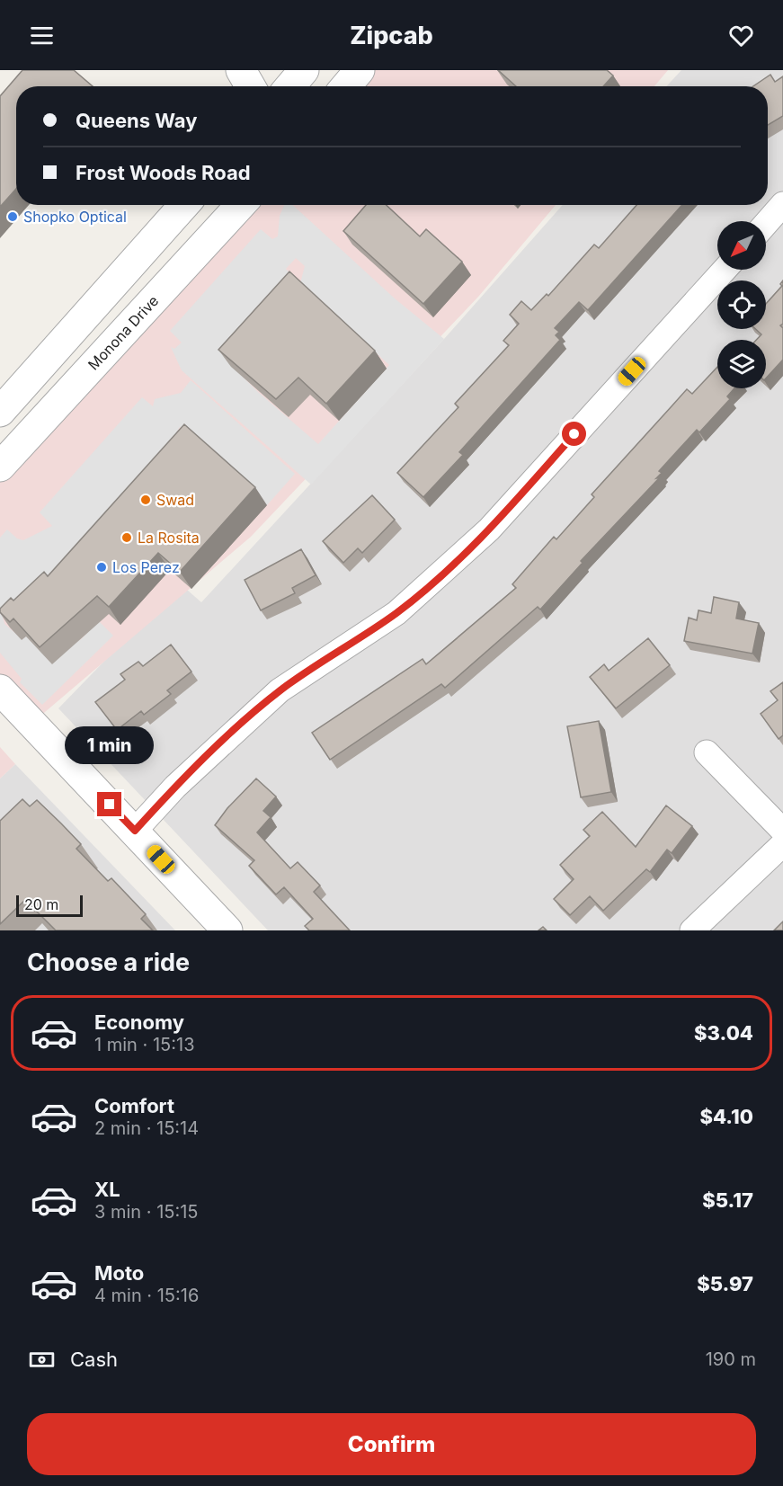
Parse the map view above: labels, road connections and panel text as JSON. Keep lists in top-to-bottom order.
{
  "streets": {
    "street": ["Monona Drive"]
  },
  "places": [
    "Shopko Optical",
    "Swad",
    "La Rosita",
    "Los Perez"
  ],
  "scale_bar": "20 m",
  "north": "bottom left",
  "page": {
    "header": "Zipcab",
    "banner": ["Queens Way", "Frost Woods Road"],
    "bubble": "1 min",
    "scale": "20 m",
    "heading": "Choose a ride",
    "list": [
      {
        "name": "Economy",
        "note": "1 min · 15:13",
        "value": "$3.04"
      },
      {
        "name": "Comfort",
        "note": "2 min · 15:14",
        "value": "$4.10"
      },
      {
        "name": "XL",
        "note": "3 min · 15:15",
        "value": "$5.17"
      },
      {
        "name": "Moto",
        "note": "4 min · 15:16",
        "value": "$5.97"
      }
    ],
    "pay": ["Cash", "190 m"],
    "buttons": "Confirm"
  }
}
